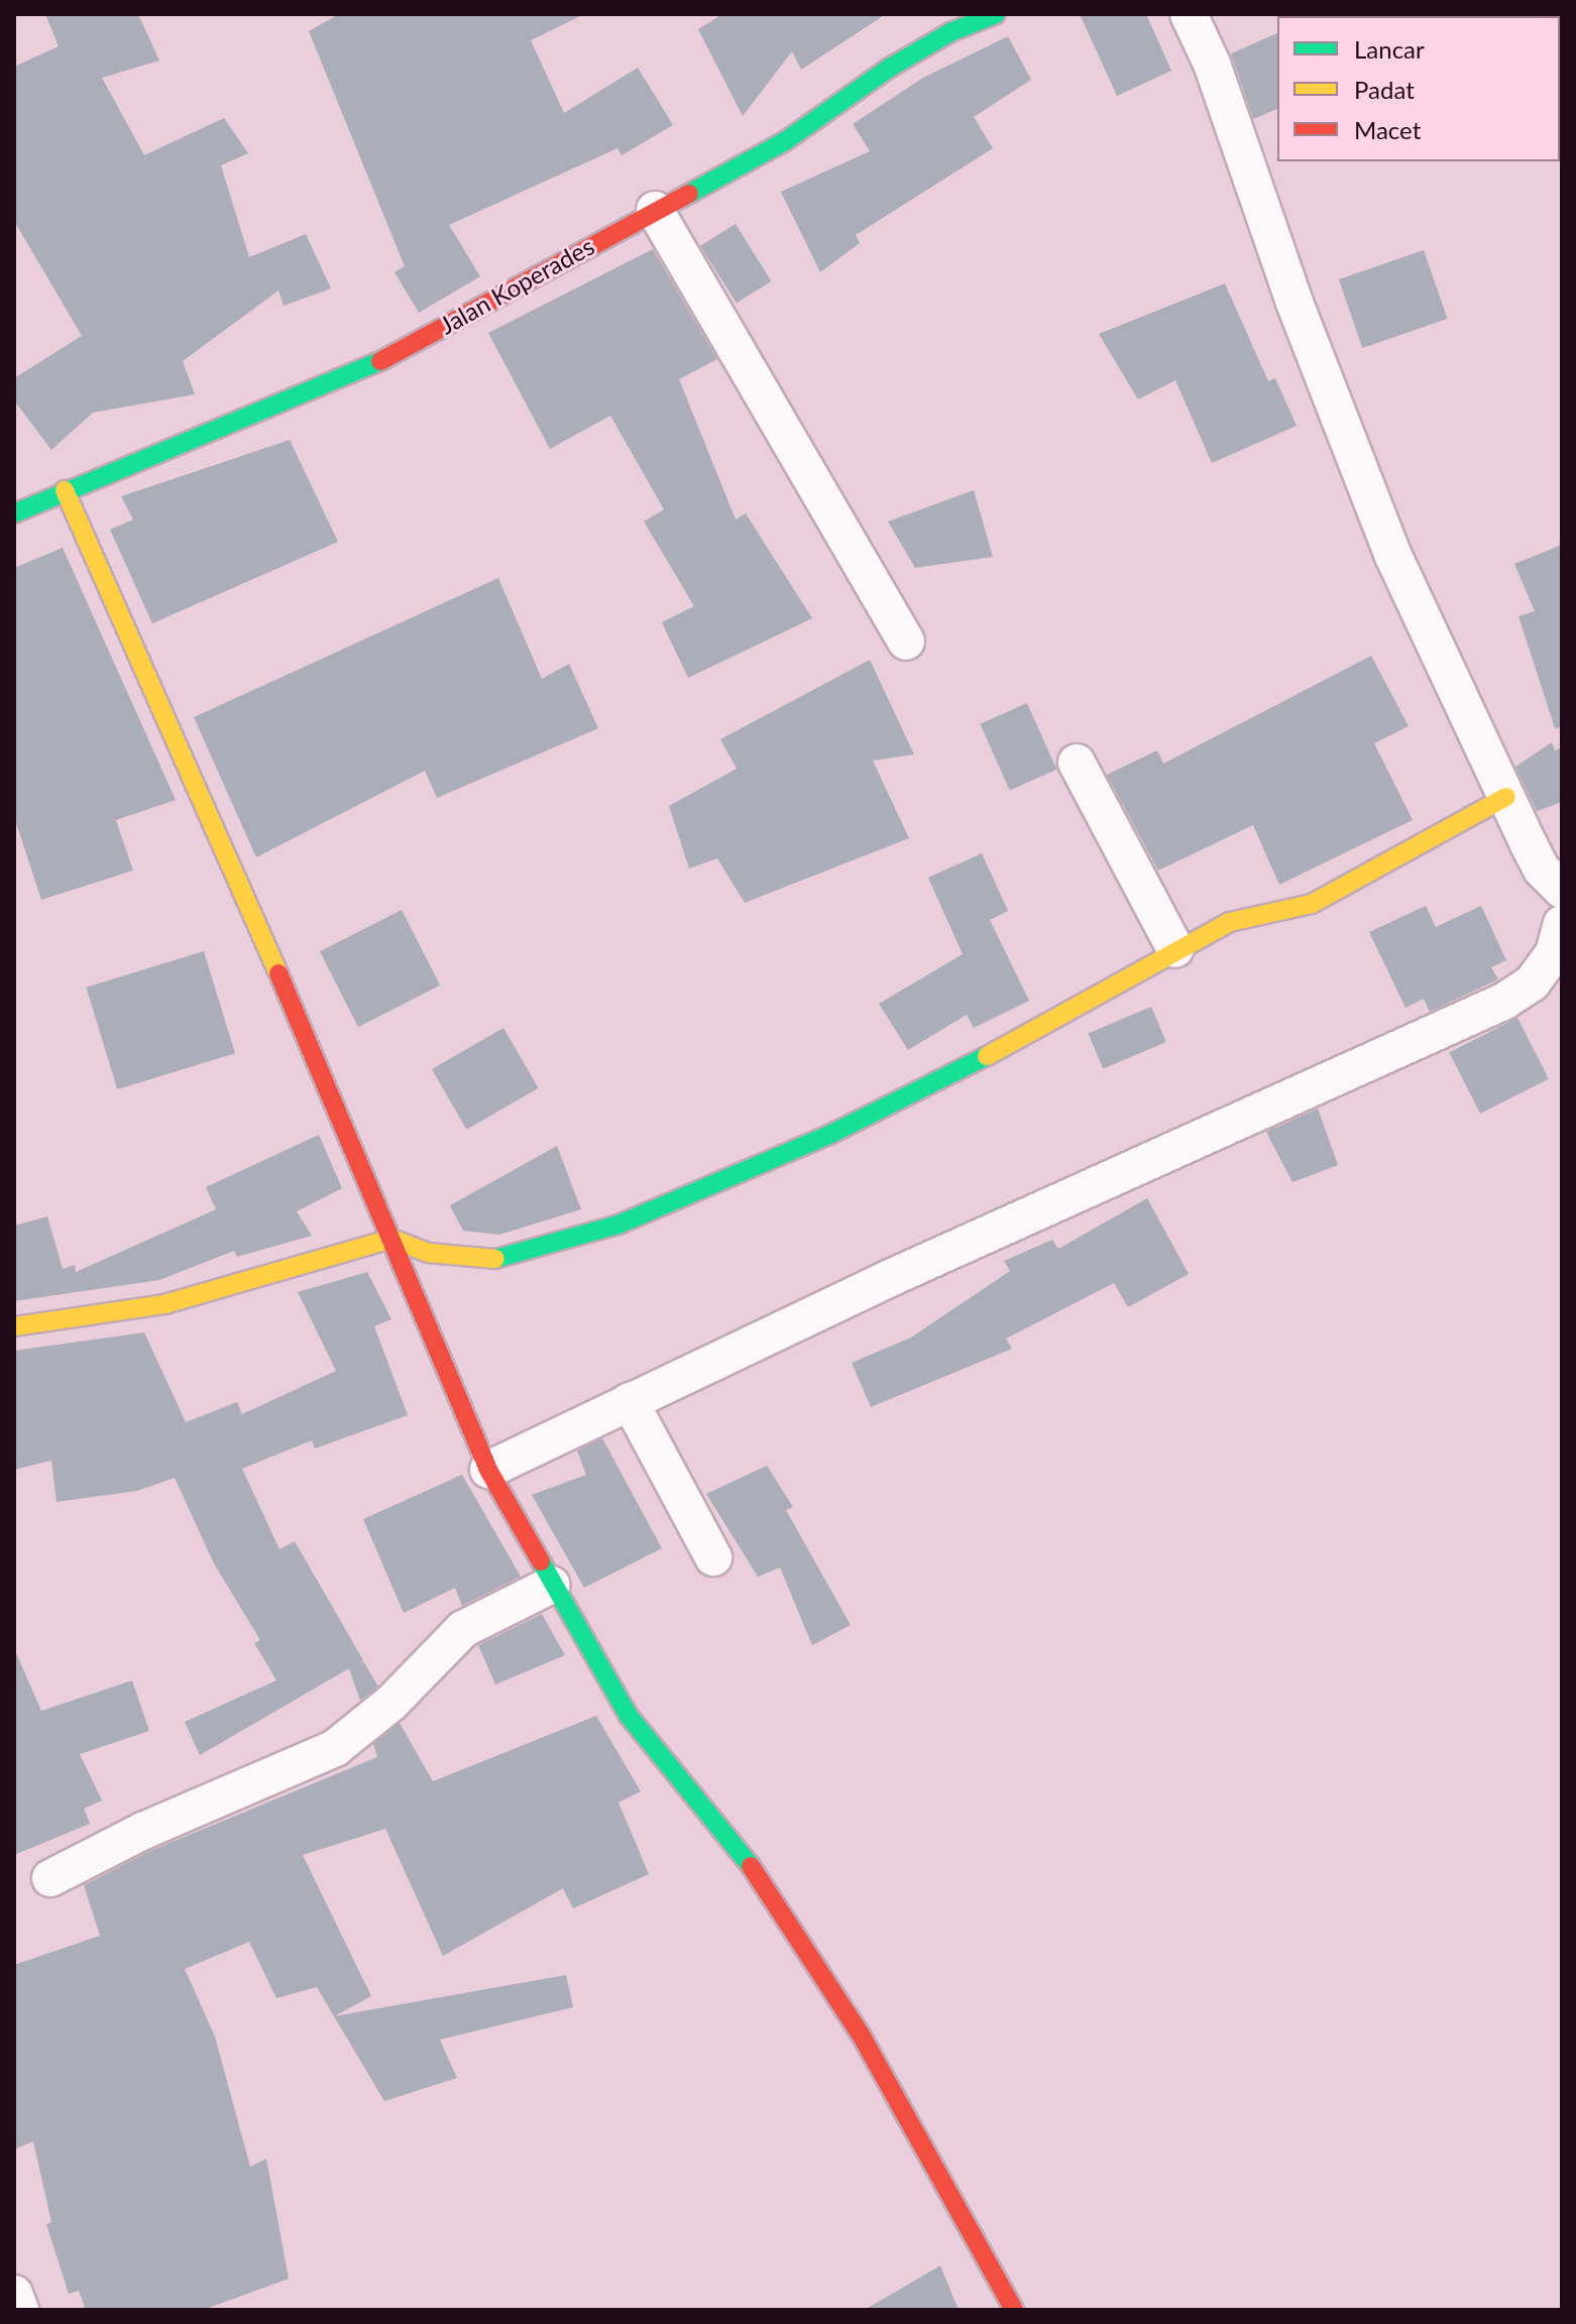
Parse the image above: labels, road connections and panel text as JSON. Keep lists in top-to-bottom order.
{
  "streets": {
    "street": ["Jalan Koperades"]
  },
  "legend": ["Lancar", "Padat", "Macet"]
}
